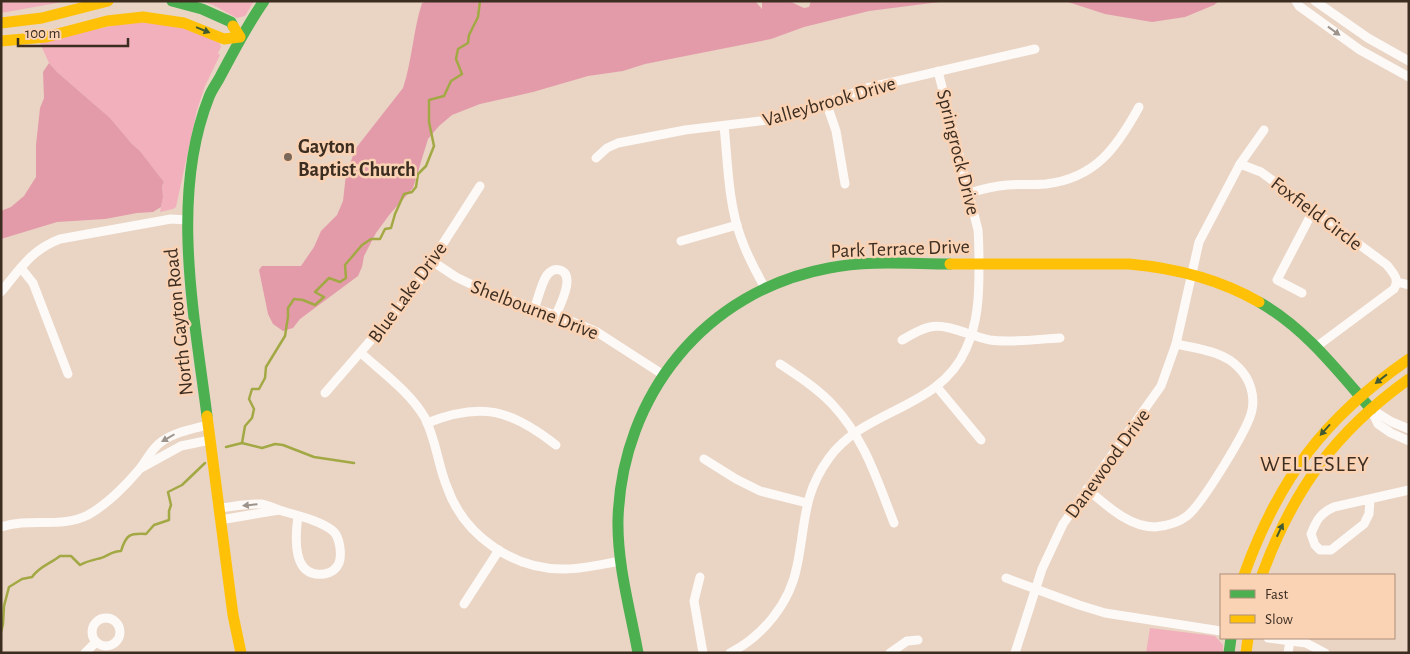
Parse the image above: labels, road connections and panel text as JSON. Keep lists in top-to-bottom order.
{
  "streets": {
    "street": [
      "Valleybrook Drive",
      "Springrock Drive",
      "Foxfield Circle",
      "Park Terrace Drive",
      "Blue Lake Drive",
      "Shelbourne Drive",
      "North Gayton Road",
      "Danewood Drive"
    ]
  },
  "crossings": [
    ["Valleybrook Drive", "Springrock Drive"],
    ["Springrock Drive", "Park Terrace Drive"],
    ["Park Terrace Drive", "Shelbourne Drive"],
    ["Park Terrace Drive", "Danewood Drive"],
    ["Blue Lake Drive", "Shelbourne Drive"]
  ],
  "districts": ["WELLESLEY"],
  "places": ["Gayton Baptist Church"],
  "legend": ["Fast", "Slow"],
  "scale_bar": "100 m"
}
